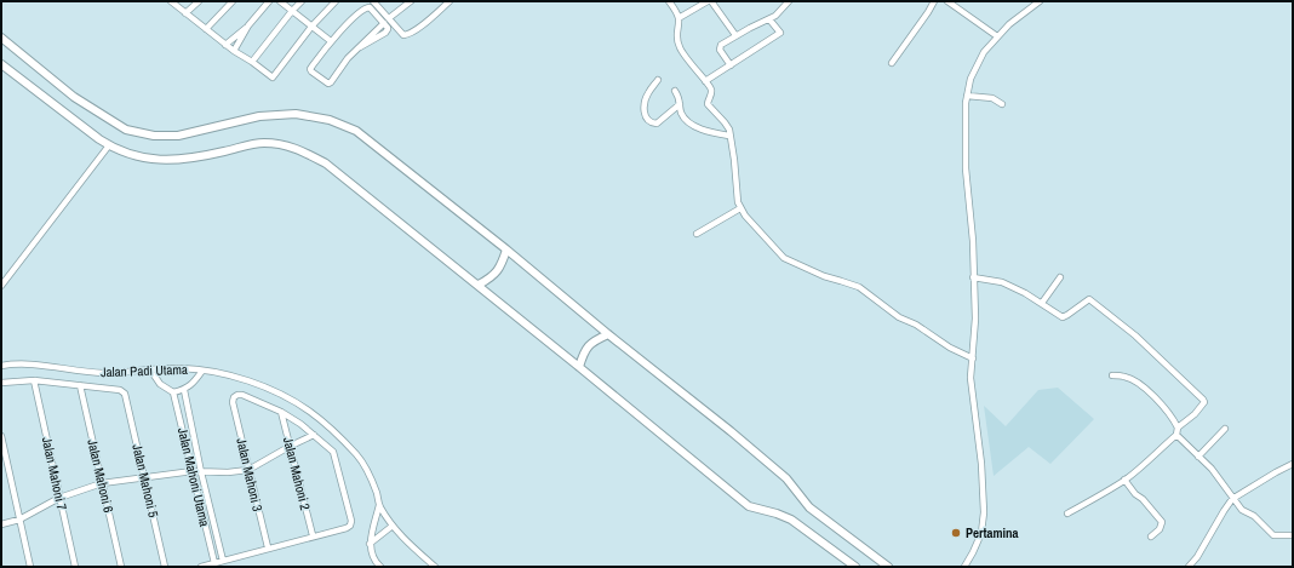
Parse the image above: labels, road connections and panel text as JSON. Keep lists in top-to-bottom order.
{
  "streets": {
    "street": [
      "Jalan Padi Utama",
      "Jalan Mahoni 7",
      "Jalan Mahoni 2",
      "Jalan Mahoni 3",
      "Jalan Mahoni 6",
      "Jalan Mahoni Utama",
      "Jalan Mahoni 5"
    ]
  },
  "crossings": [
    ["Jalan Mahoni 2", "Jalan Mahoni 3"],
    ["Jalan Mahoni 6", "Jalan Mahoni 5"]
  ],
  "places": ["Pertamina"]
}
